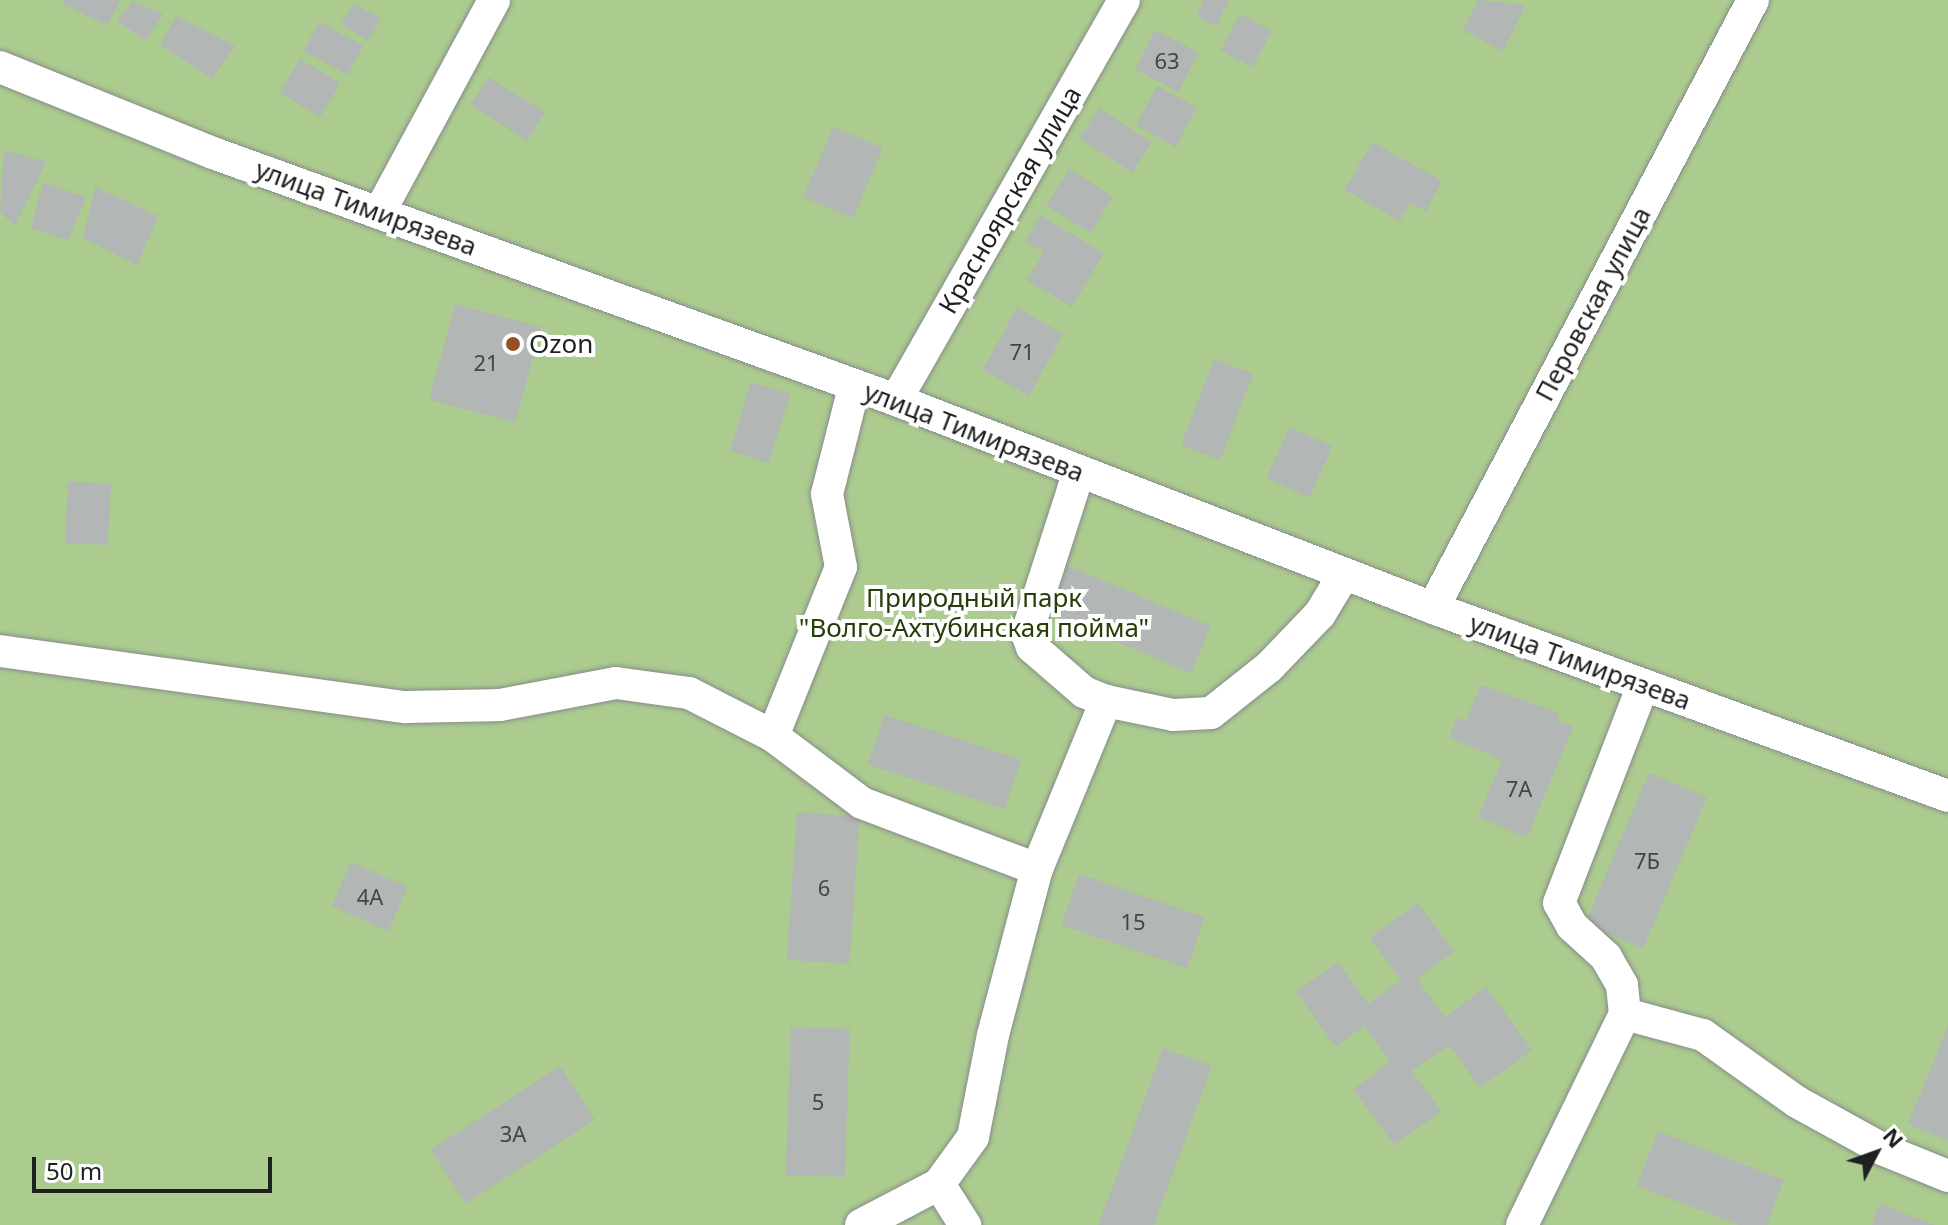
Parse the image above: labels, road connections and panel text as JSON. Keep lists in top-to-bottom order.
{
  "streets": {
    "street": ["Красноярская улица", "улица Тимирязева", "Перовская улица"]
  },
  "crossings": [
    ["Красноярская улица", "улица Тимирязева"],
    ["улица Тимирязева", "Перовская улица"]
  ],
  "parks": ["Природный парк \"Волго-Ахтубинская пойма\""],
  "places": ["Ozon"],
  "house_numbers": [
    "63",
    "71",
    "21",
    "7А",
    "7Б",
    "6",
    "4А",
    "15",
    "5",
    "3А"
  ],
  "scale_bar": "50 m",
  "north": "top right"
}
